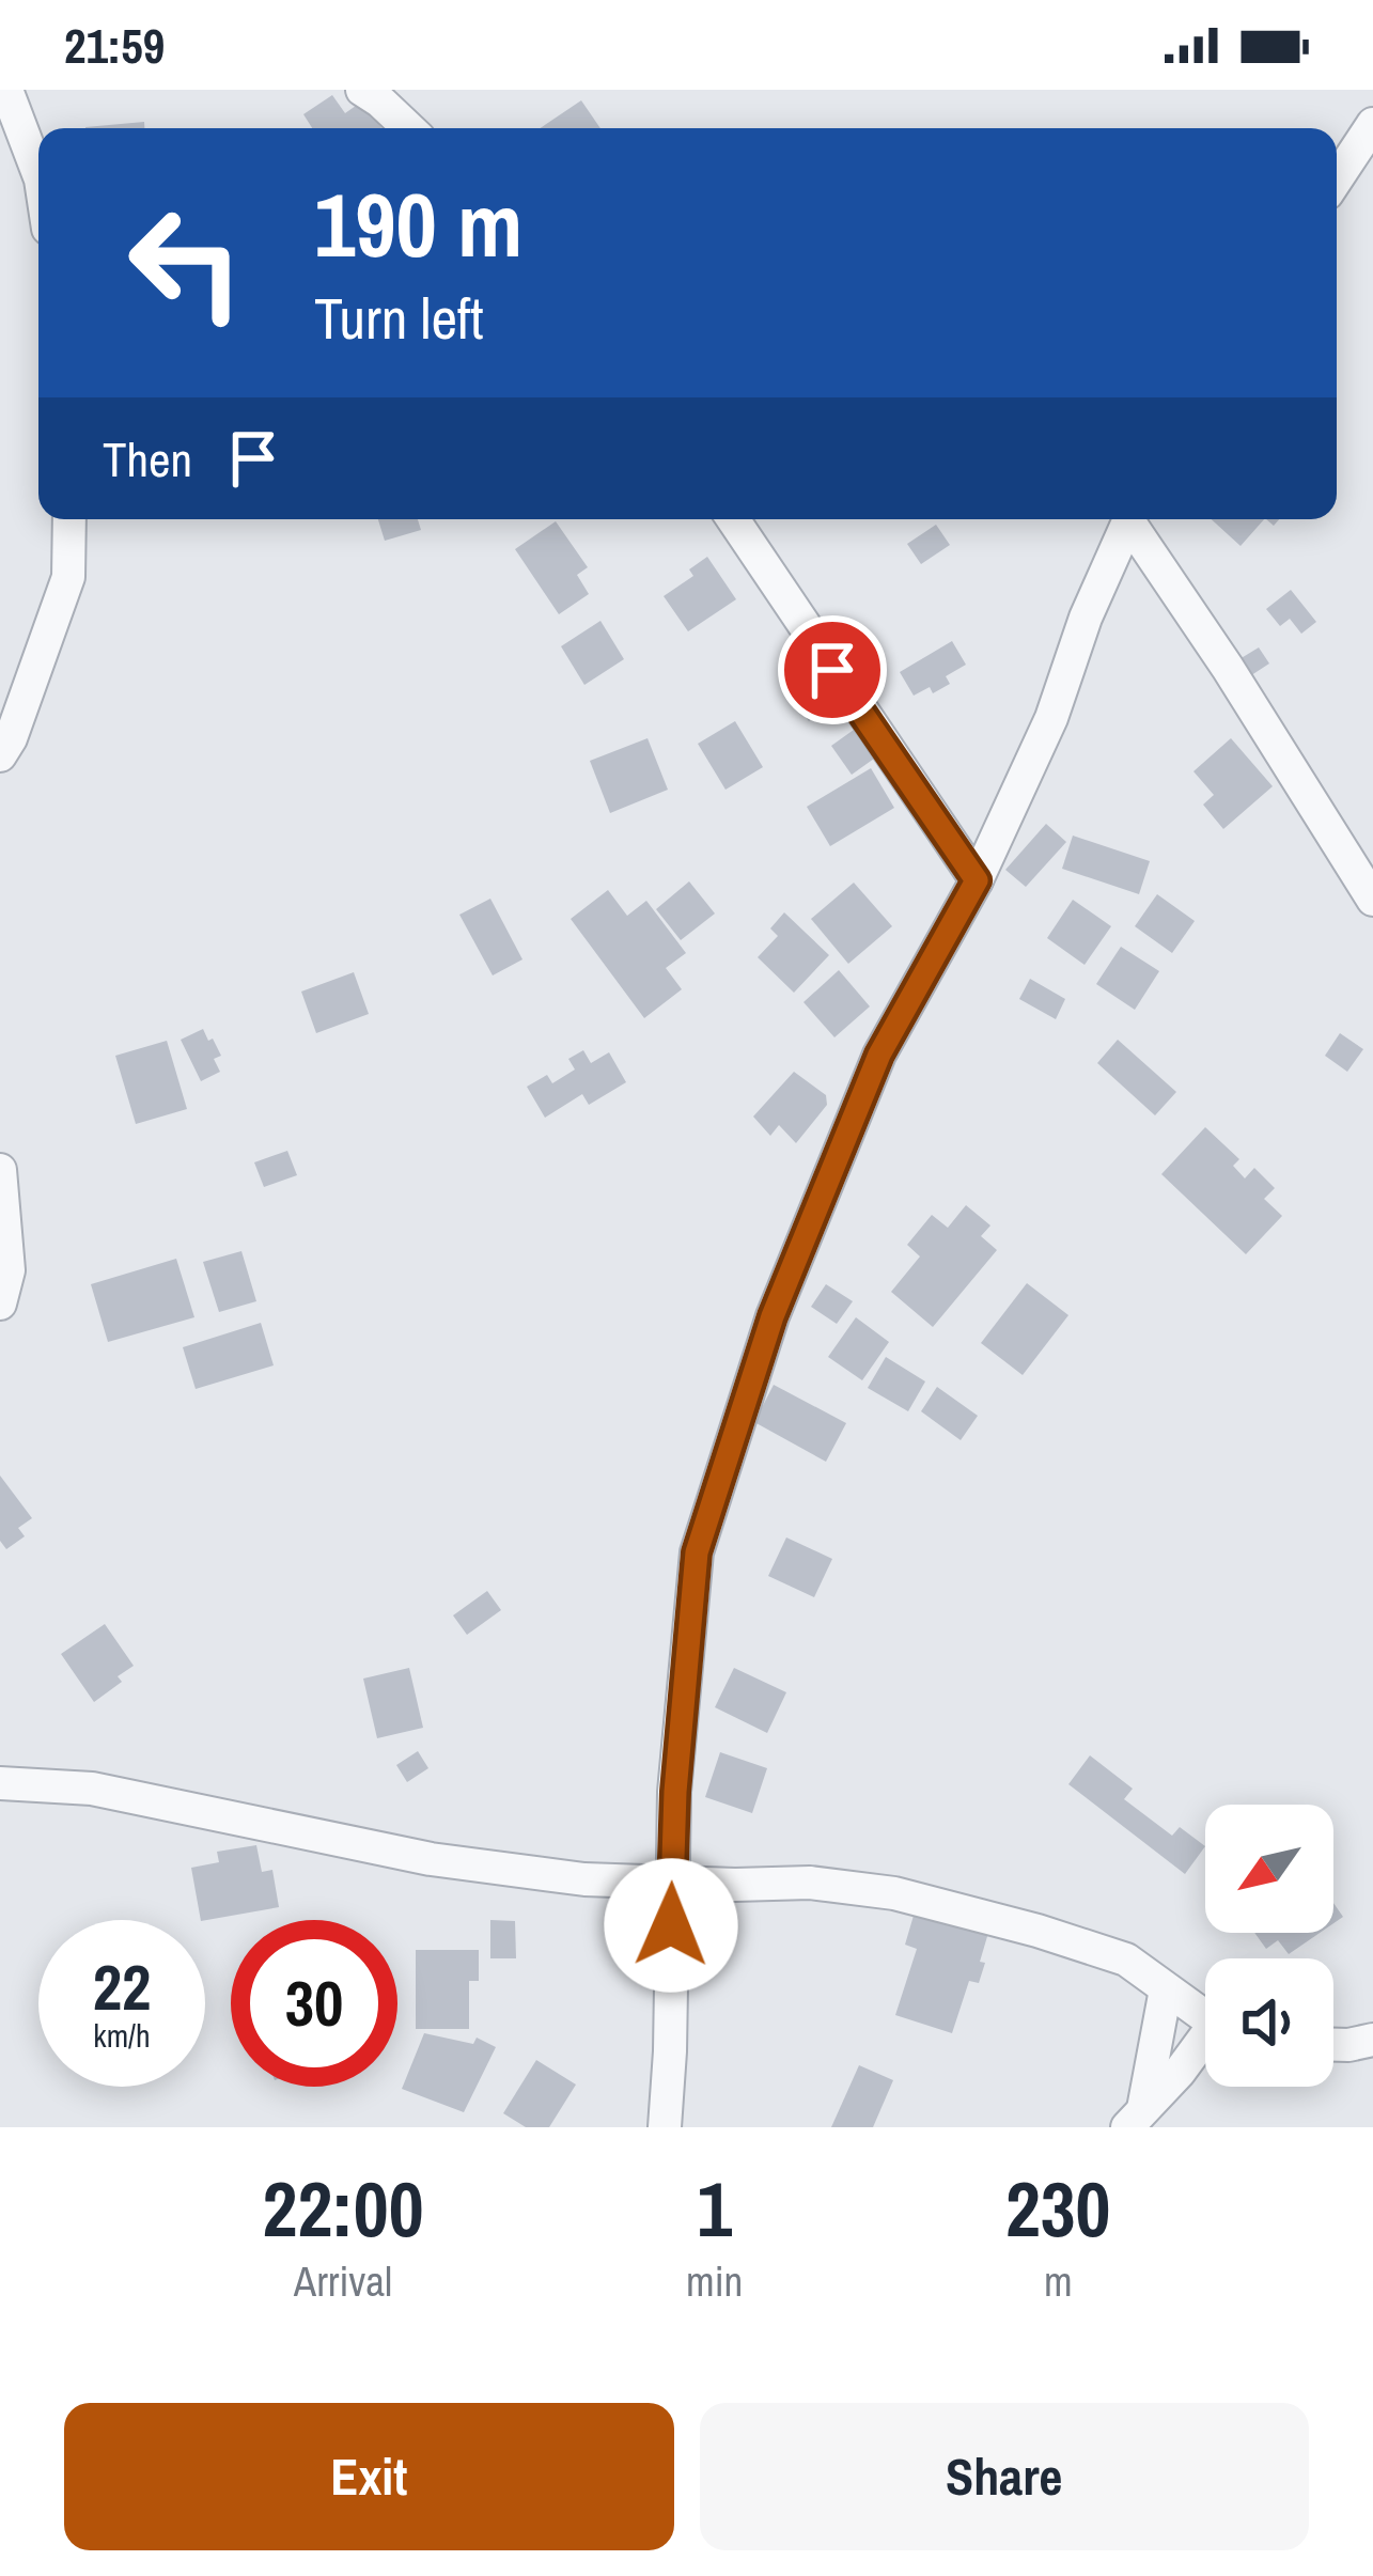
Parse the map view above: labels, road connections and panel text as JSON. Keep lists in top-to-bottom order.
{
  "north": "bottom left",
  "page": {
    "status": "21:59",
    "turn": ["190 m", "Turn left"],
    "then": "Then",
    "speed": "22 km/h",
    "limit": "30",
    "eta": [
      "22:00",
      "Arrival",
      "1",
      "min",
      "230",
      "m"
    ],
    "buttons": ["Exit", "Share"]
  }
}
